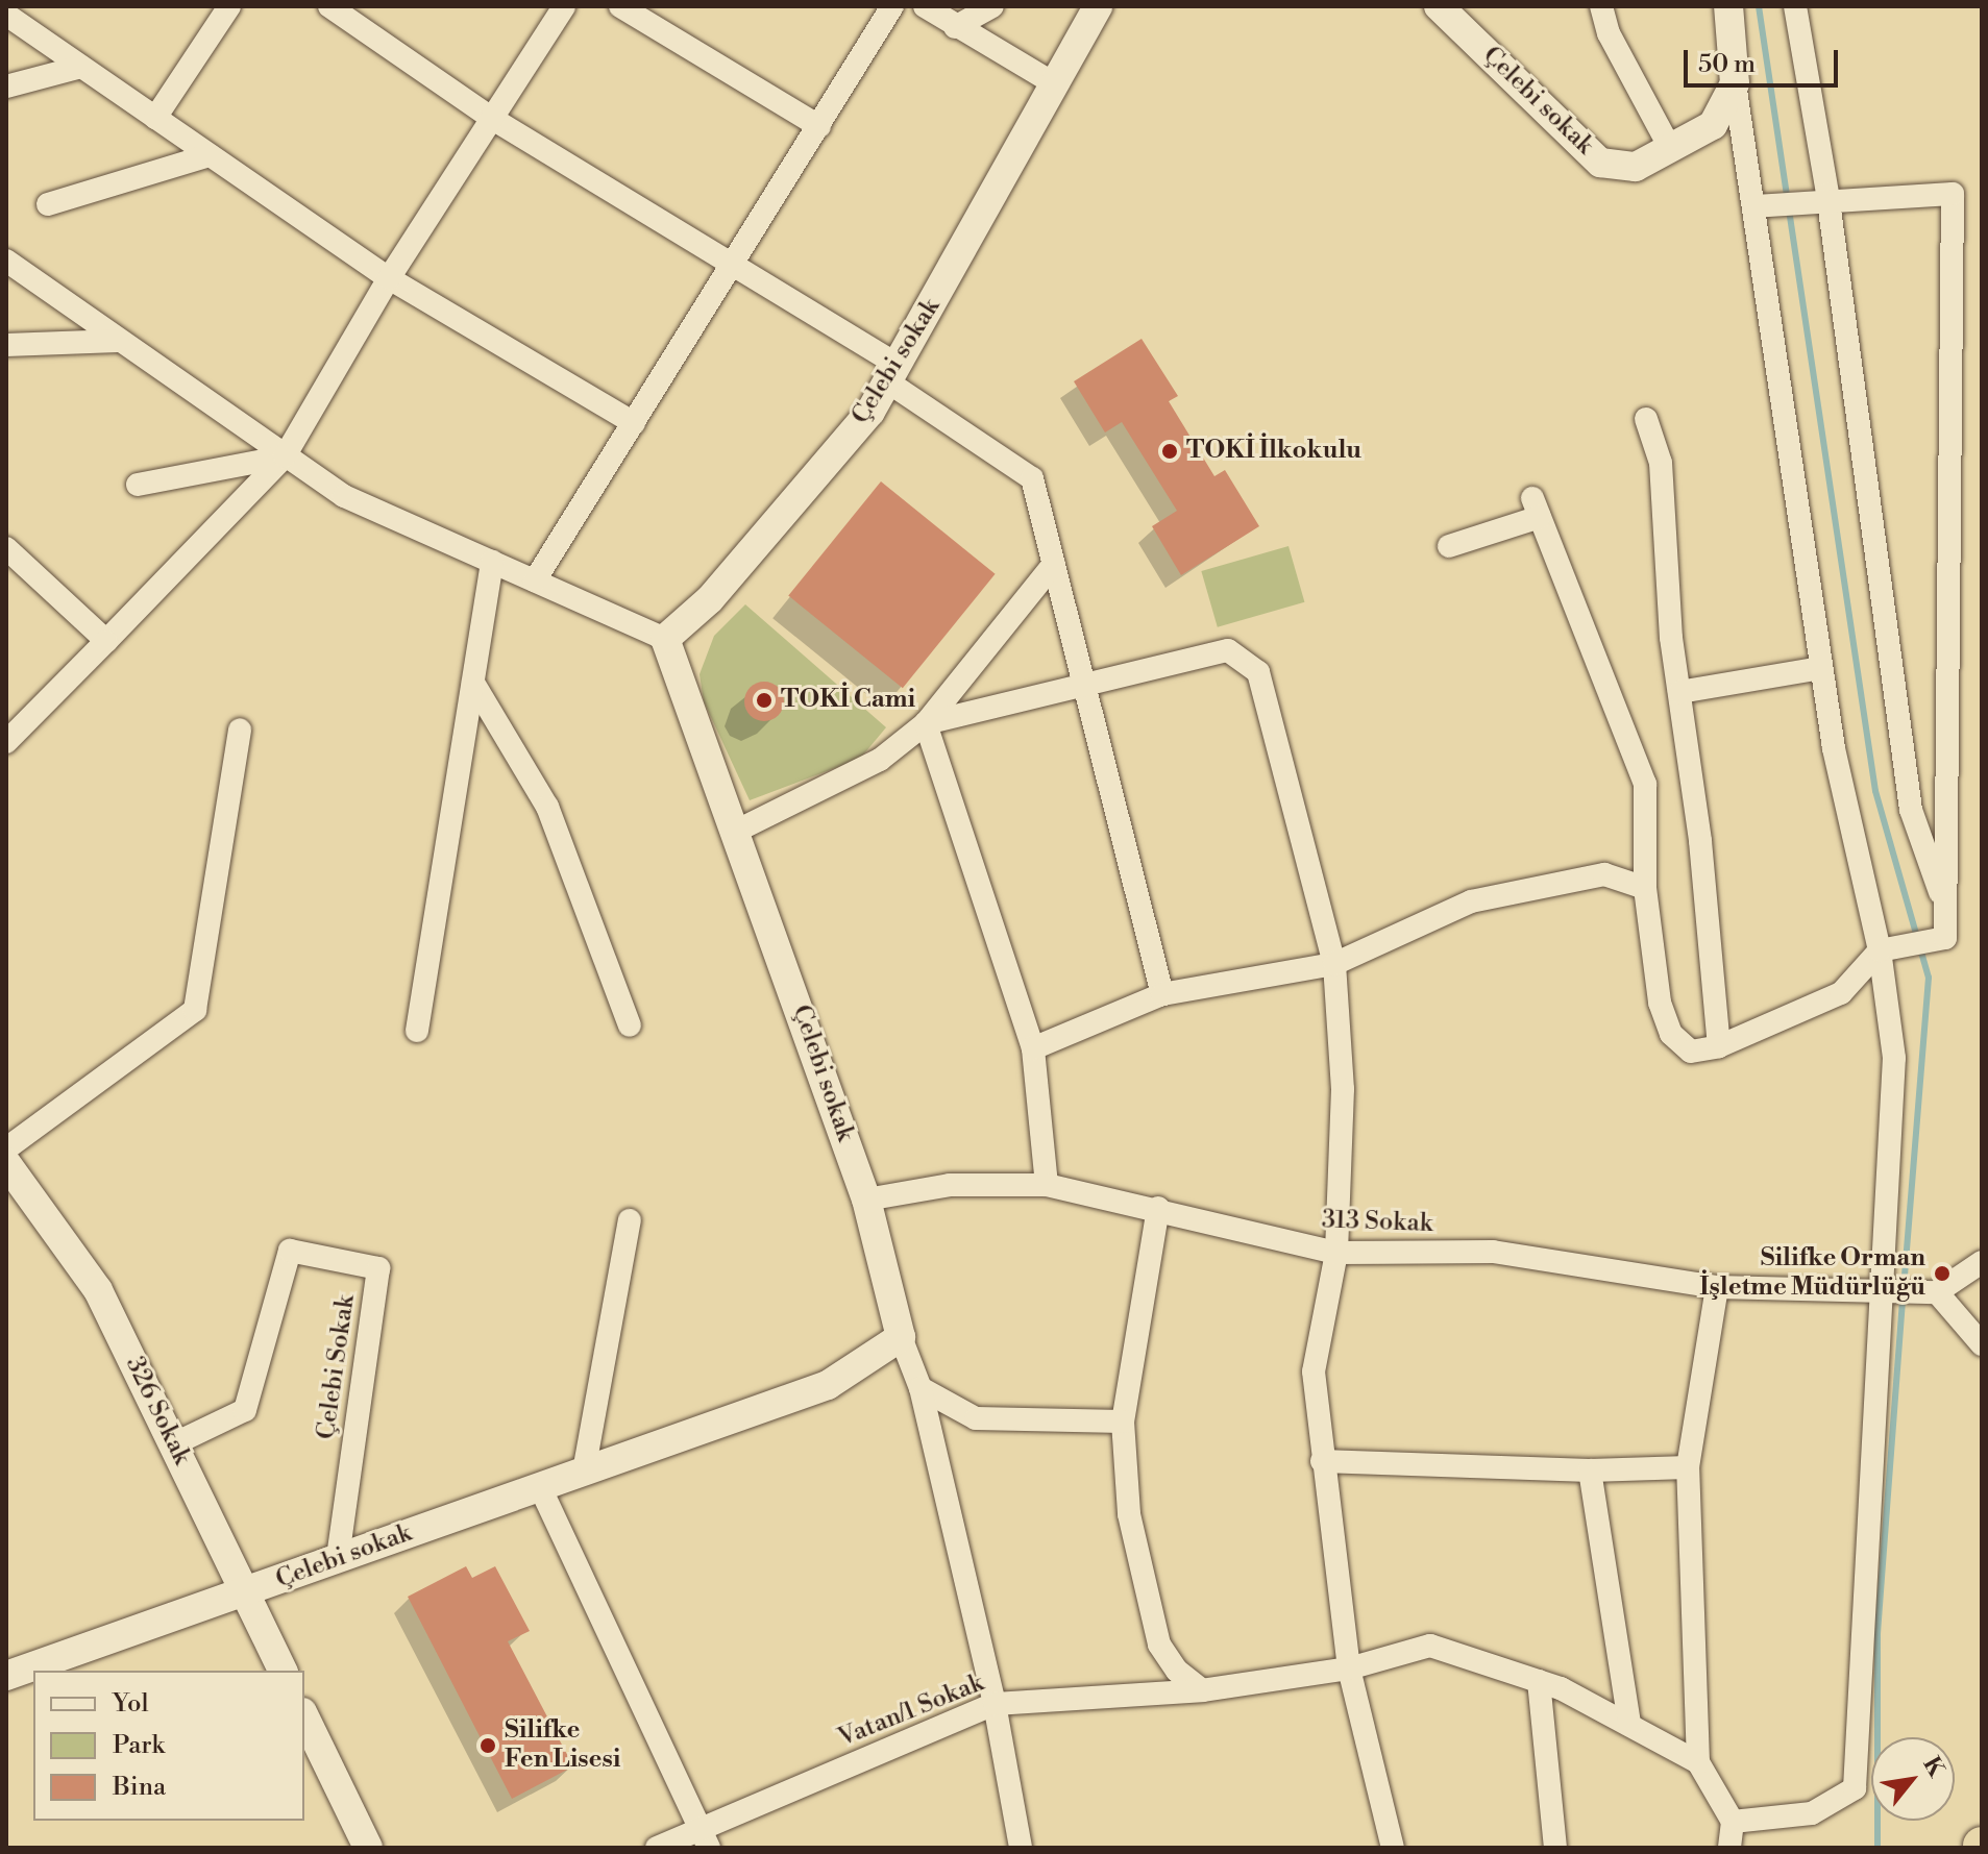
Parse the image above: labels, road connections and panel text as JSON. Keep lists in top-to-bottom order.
{
  "streets": {
    "street": [
      "Çelebi sokak",
      "313 Sokak",
      "Çelebi Sokak",
      "326 Sokak",
      "Vatan/1 Sokak"
    ]
  },
  "crossings": [
    ["Çelebi sokak", "313 Sokak"],
    ["Çelebi sokak", "Çelebi Sokak"],
    ["Çelebi sokak", "326 Sokak"],
    ["Çelebi Sokak", "326 Sokak"]
  ],
  "places": [
    "TOKİ İlkokulu",
    "TOKİ Cami",
    "Silifke Orman İşletme Müdürlüğü",
    "Silifke Fen Lisesi"
  ],
  "legend": ["Yol", "Park", "Bina"],
  "scale_bar": "50 m",
  "north": "top right"
}
